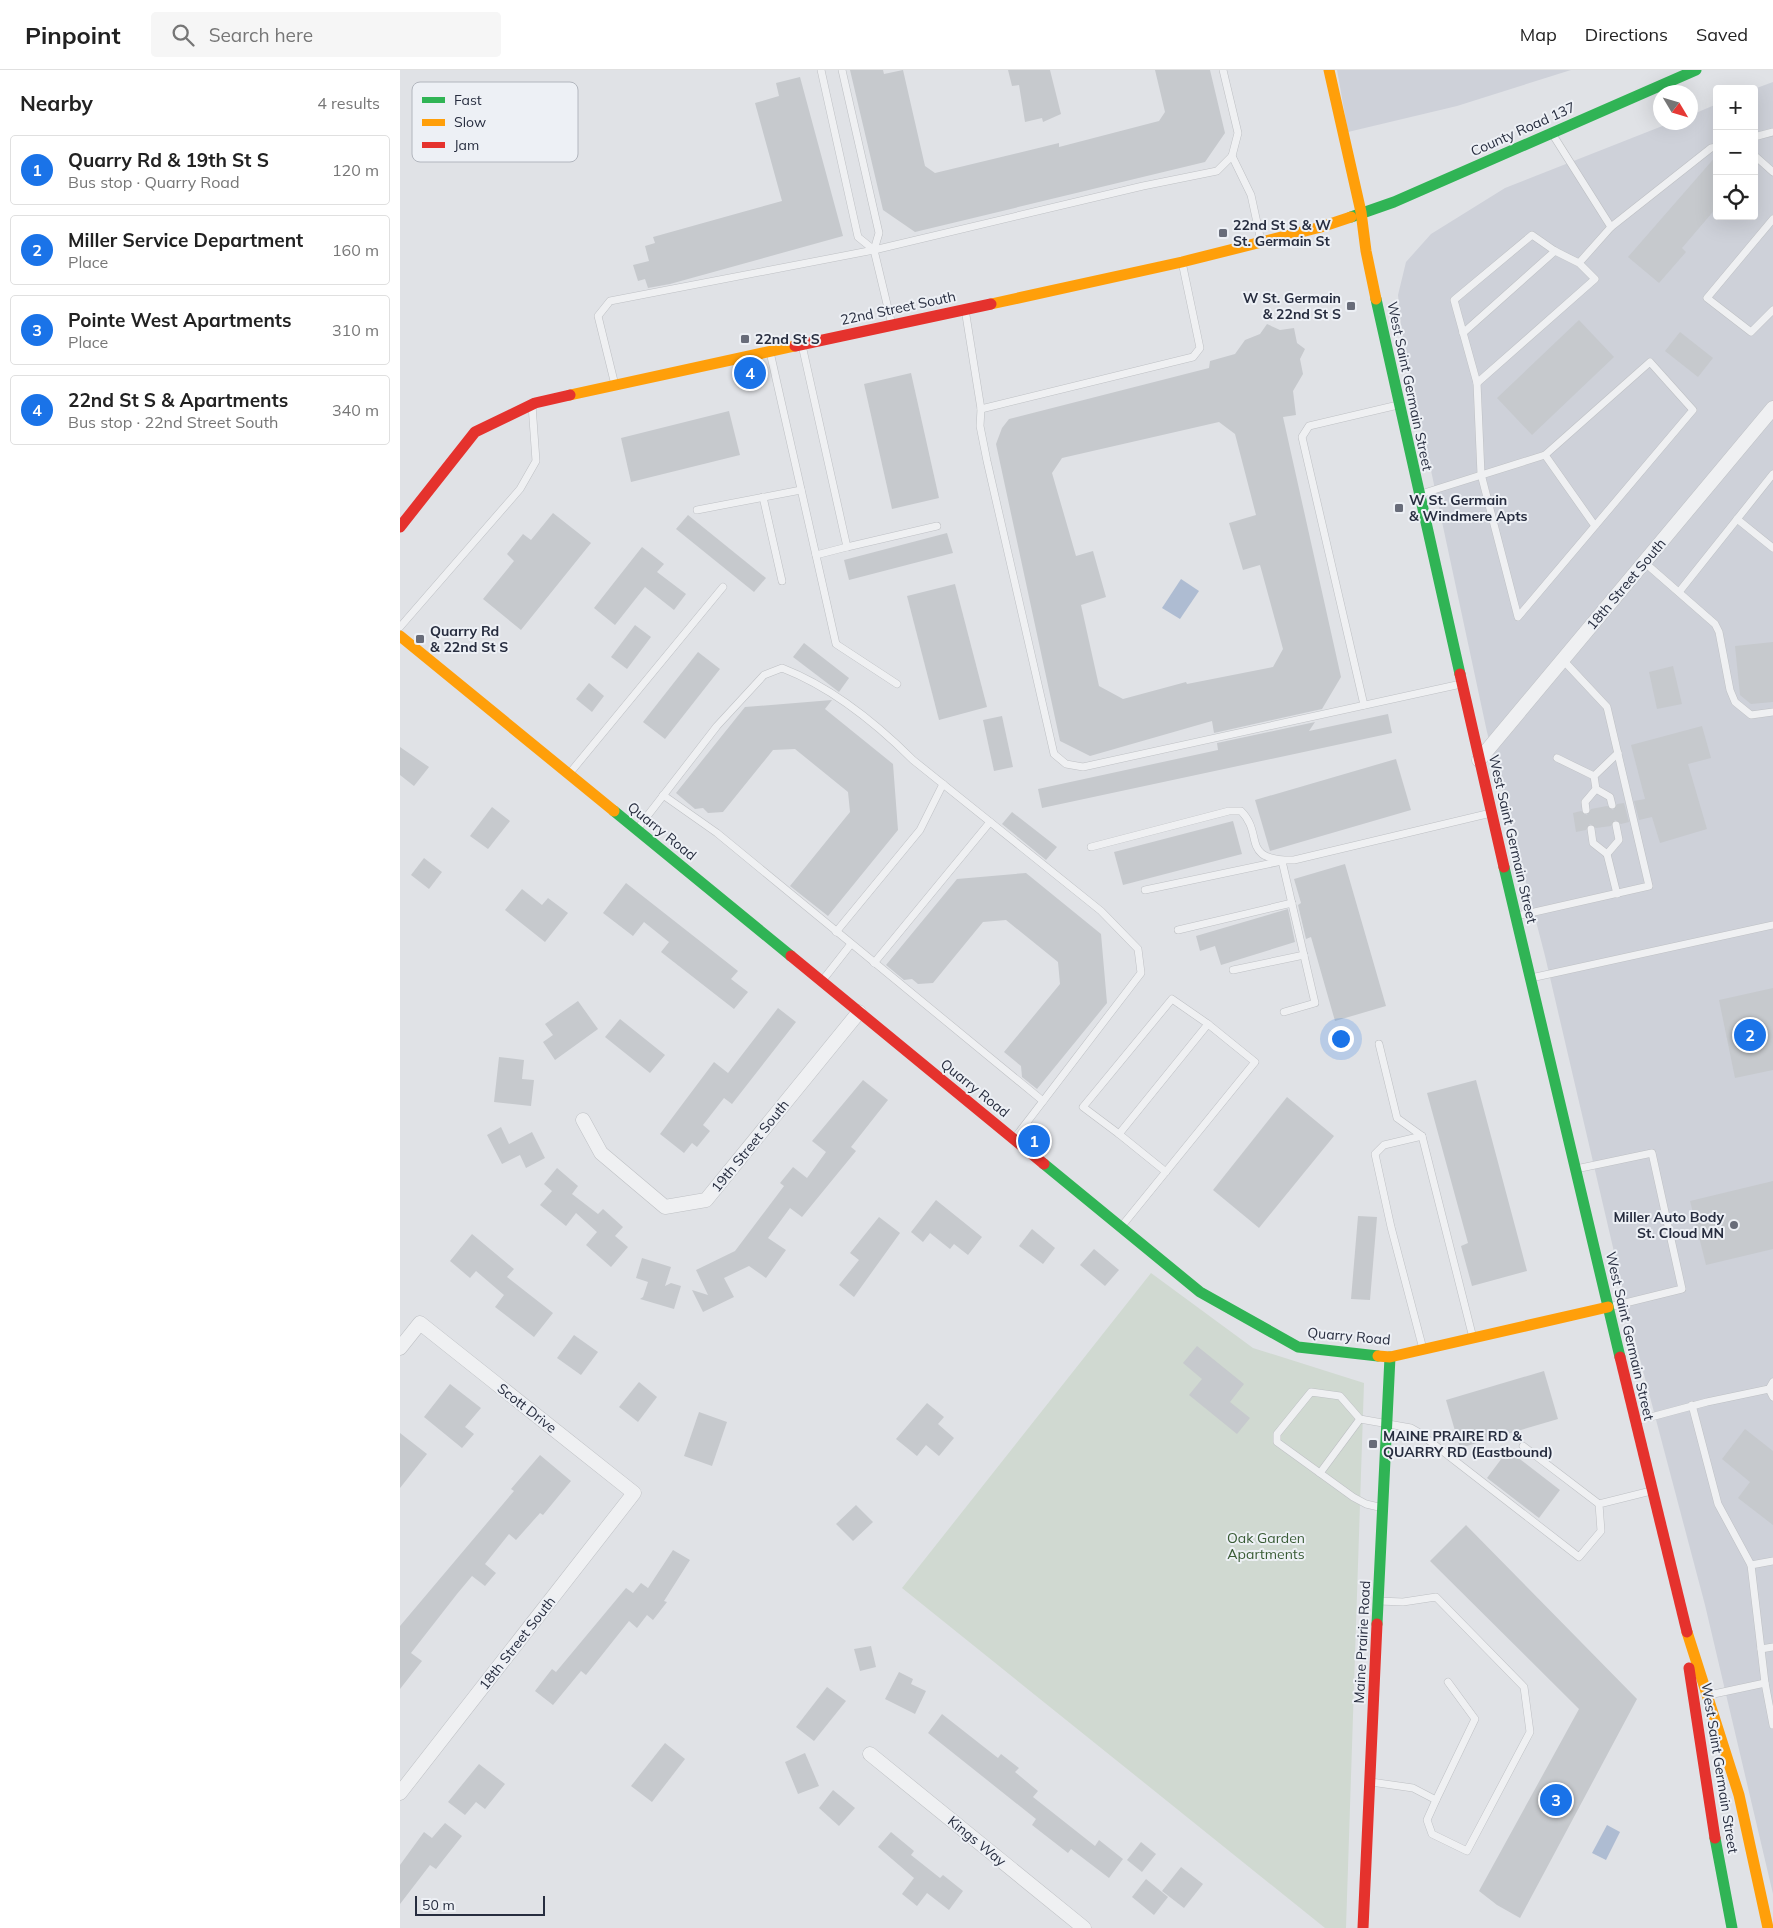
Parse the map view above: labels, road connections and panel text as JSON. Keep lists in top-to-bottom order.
{
  "streets": {
    "street": [
      "County Road 137",
      "22nd Street South",
      "West Saint Germain Street",
      "18th Street South",
      "Quarry Road",
      "19th Street South",
      "Scott Drive",
      "Maine Prairie Road",
      "Kings Way"
    ]
  },
  "crossings": [
    ["County Road 137", "22nd Street South"],
    ["County Road 137", "West Saint Germain Street"],
    ["22nd Street South", "West Saint Germain Street"],
    ["West Saint Germain Street", "18th Street South"],
    ["West Saint Germain Street", "Quarry Road"],
    ["18th Street South", "Scott Drive"],
    ["Quarry Road", "19th Street South"],
    ["Quarry Road", "Maine Prairie Road"]
  ],
  "parks": ["Oak Garden Apartments"],
  "places": {
    "transit": [
      "22nd St S & W St. Germain St",
      "W St. Germain & 22nd St S",
      "22nd St S",
      "W St. Germain & Windmere Apts",
      "Quarry Rd & 22nd St S",
      "MAINE PRAIRE RD & QUARRY RD (Eastbound)"
    ],
    "other": ["Miller Auto Body St. Cloud MN"]
  },
  "legend": ["Fast", "Slow", "Jam"],
  "scale_bar": "50 m",
  "north": "bottom right",
  "page": {
    "header": "Pinpoint",
    "search": "Search here",
    "nav": ["Map", "Directions", "Saved"],
    "heading": ["Nearby", "4 results"],
    "map_buttons": ["+", "−"],
    "list": [
      {
        "mark": "1",
        "name": "Quarry Rd & 19th St S",
        "note": "Bus stop · Quarry Road",
        "value": "120 m"
      },
      {
        "mark": "2",
        "name": "Miller Service Department",
        "note": "Place",
        "value": "160 m"
      },
      {
        "mark": "3",
        "name": "Pointe West Apartments",
        "note": "Place",
        "value": "310 m"
      },
      {
        "mark": "4",
        "name": "22nd St S & Apartments",
        "note": "Bus stop · 22nd Street South",
        "value": "340 m"
      }
    ],
    "pins": [
      "4",
      "2",
      "1",
      "3"
    ],
    "scale": "50 m"
  }
}
